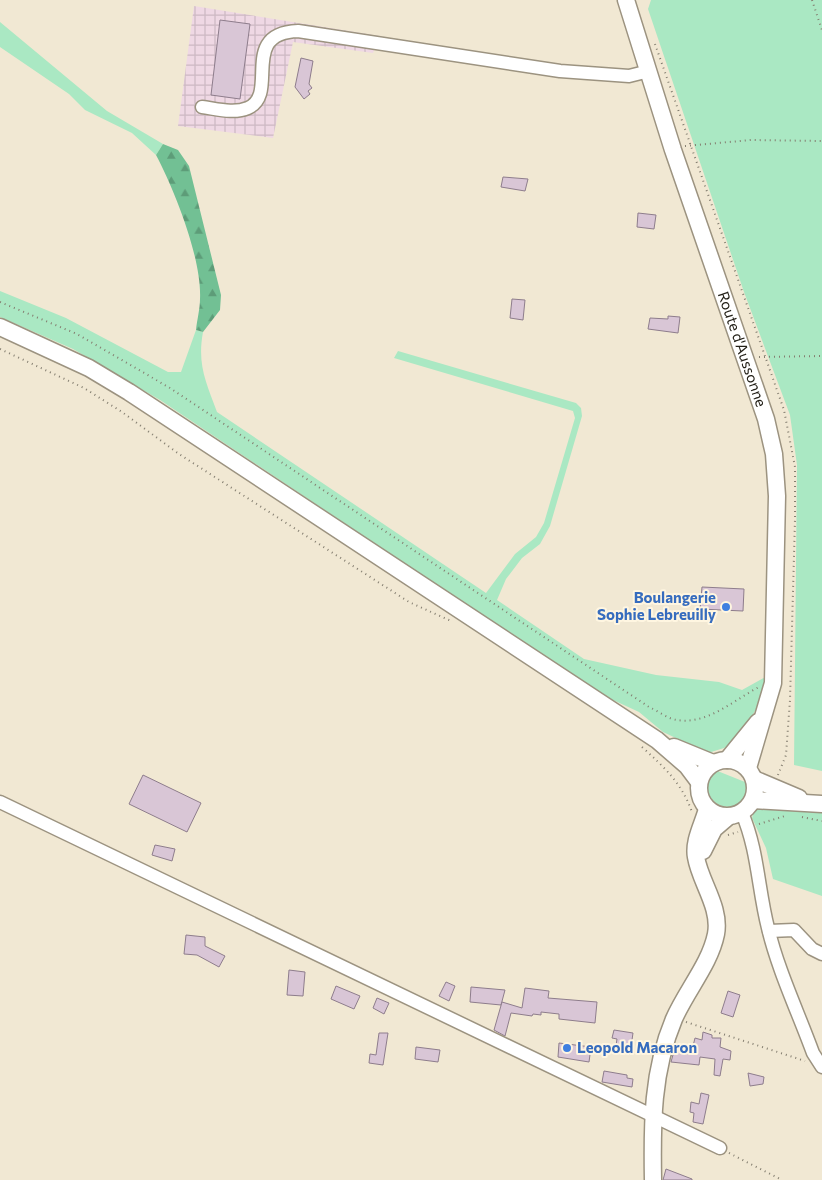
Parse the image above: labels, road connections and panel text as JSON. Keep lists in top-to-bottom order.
{
  "streets": {
    "main road": ["Route d'Aussonne"]
  },
  "places": ["Boulangerie Sophie Lebreuilly", "Leopold Macaron"]
}
